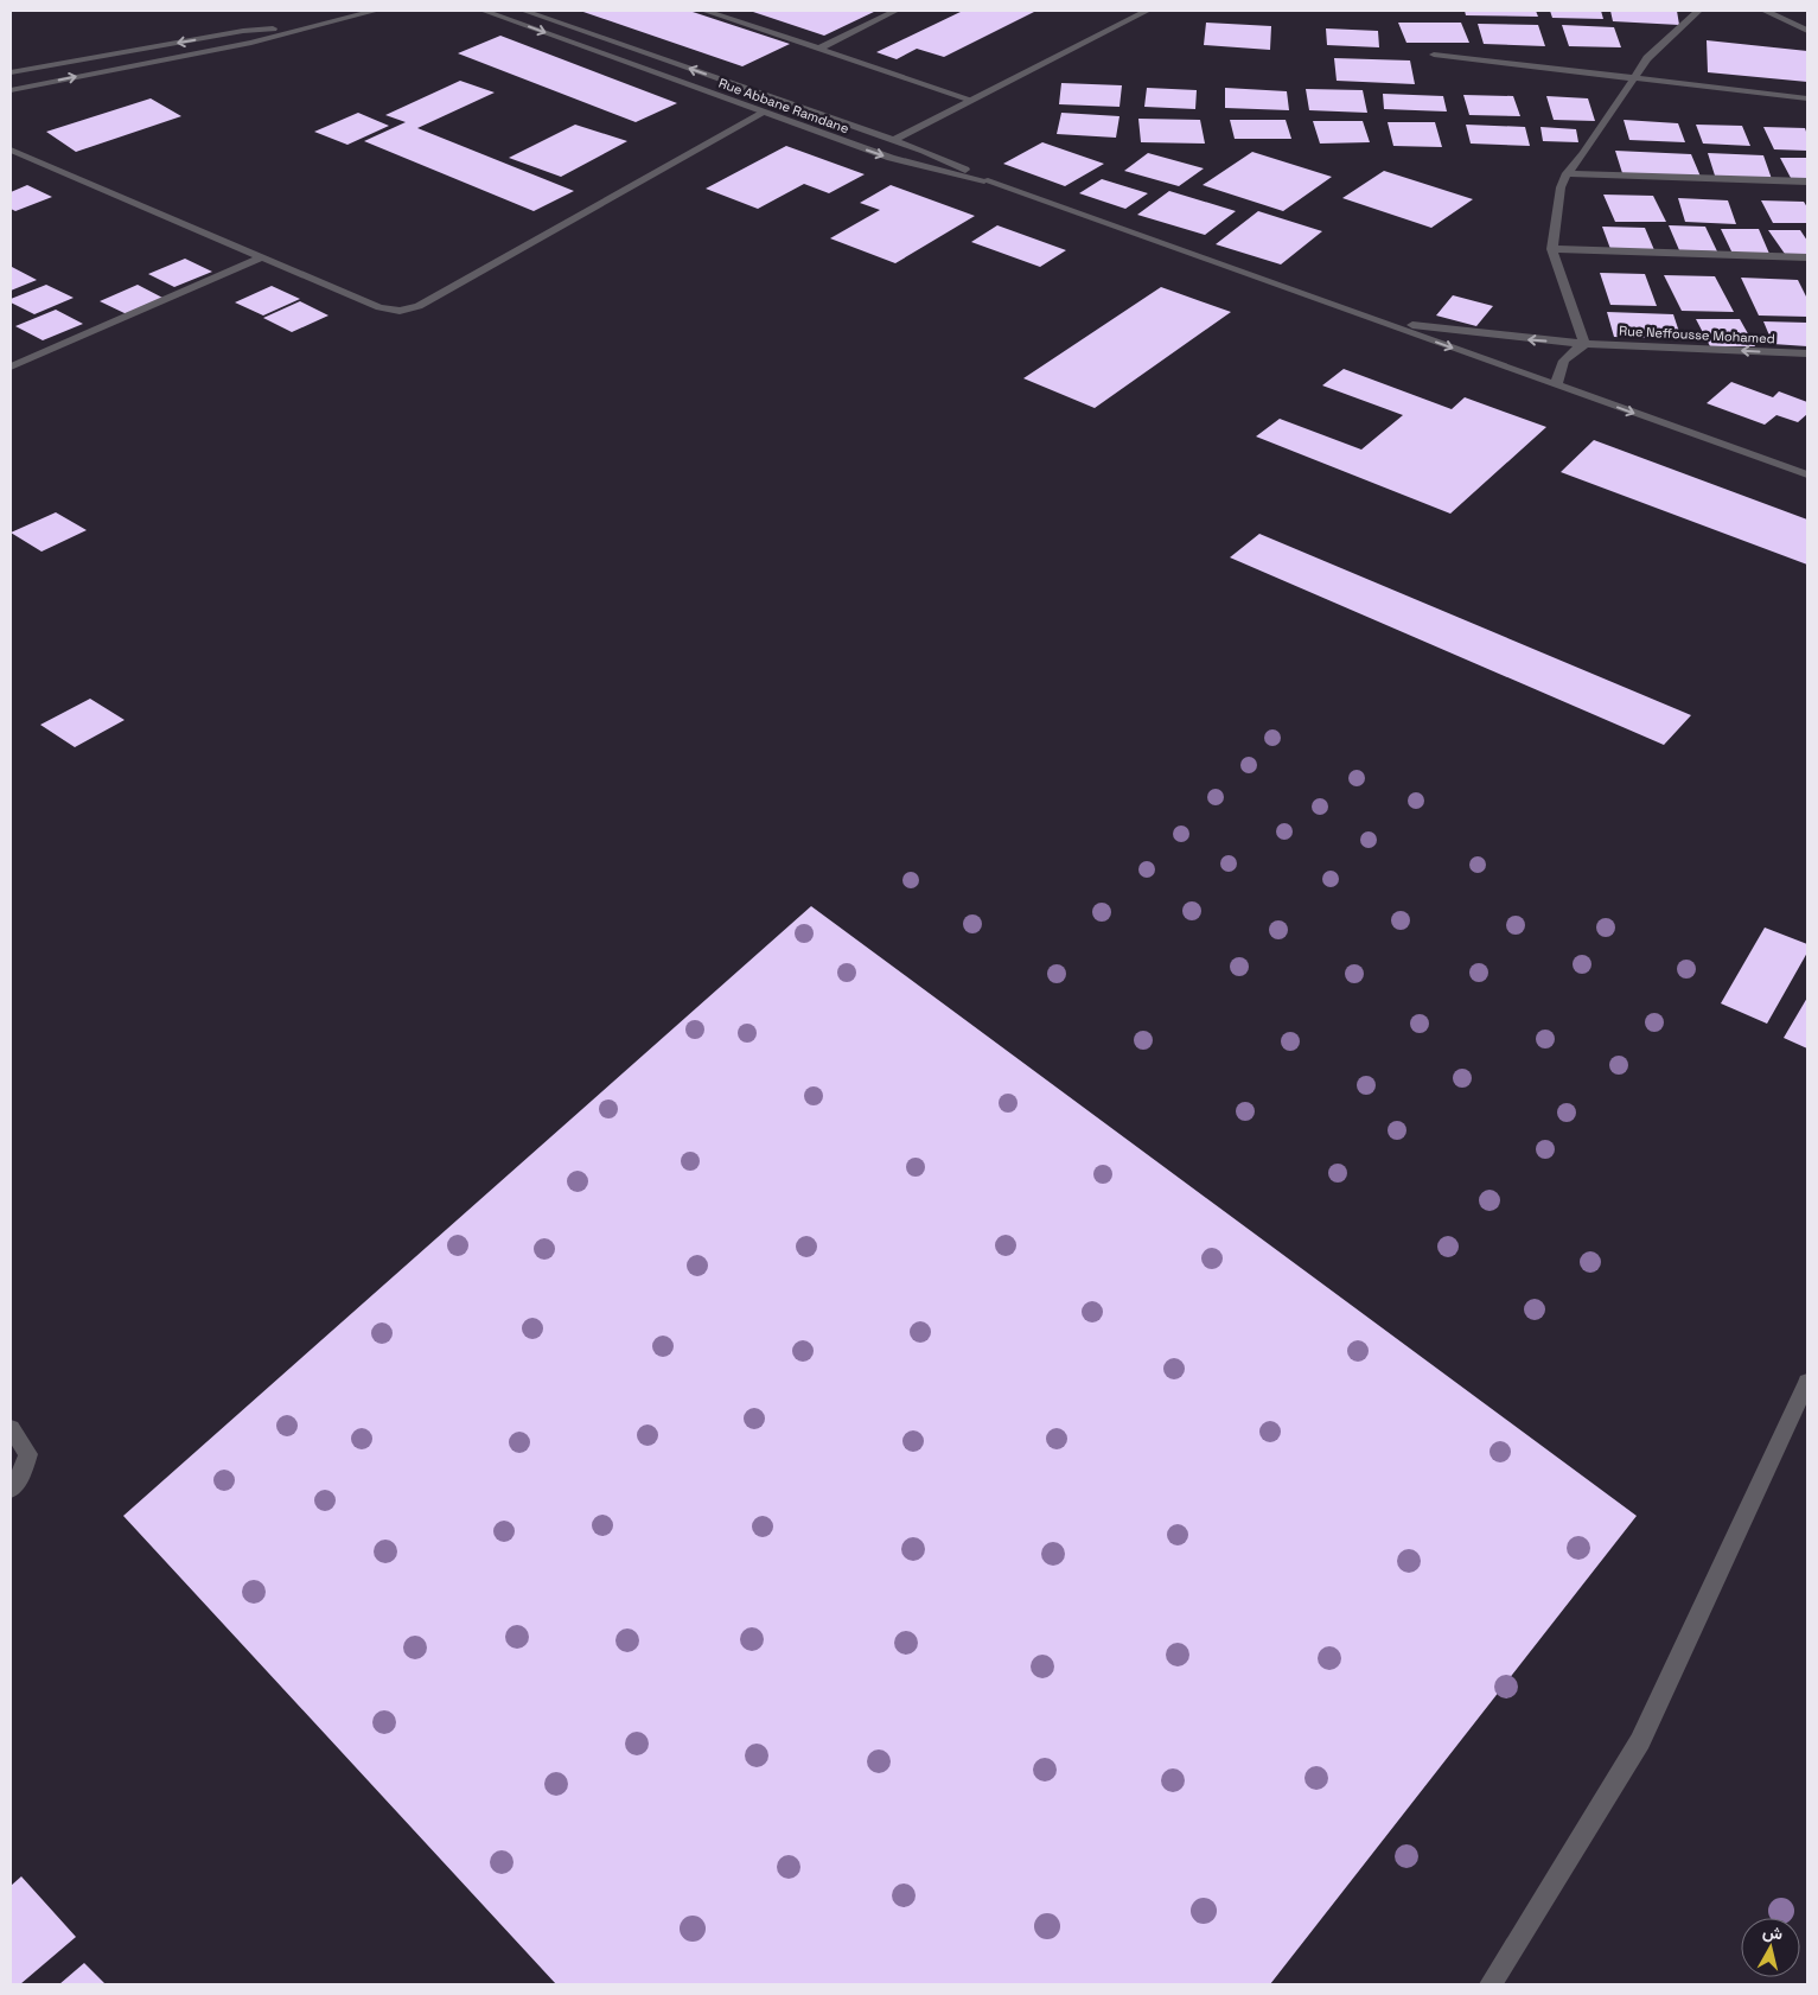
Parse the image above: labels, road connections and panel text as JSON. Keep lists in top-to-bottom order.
{
  "streets": {
    "street": ["Rue Abbane Ramdane", "Rue Neffousse Mohamed"]
  },
  "north": "top"
}
